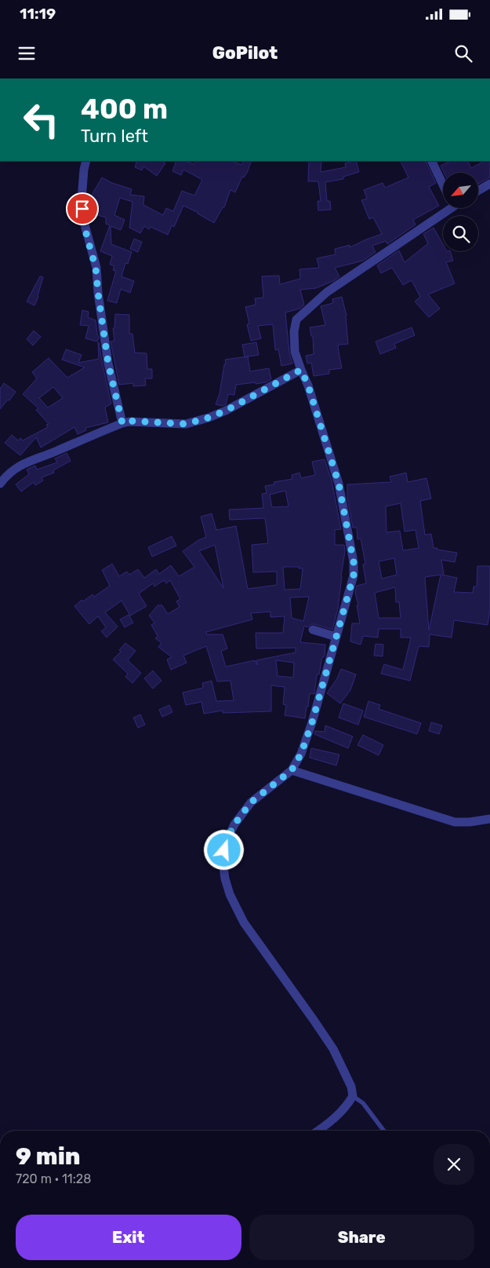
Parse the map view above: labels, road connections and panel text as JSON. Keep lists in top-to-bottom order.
{
  "north": "bottom left",
  "page": {
    "status": "11:19",
    "header": "GoPilot",
    "turn": ["400 m", "Turn left"],
    "heading": ["9 min", "720 m · 11:28"],
    "buttons": ["Exit", "Share"]
  }
}
